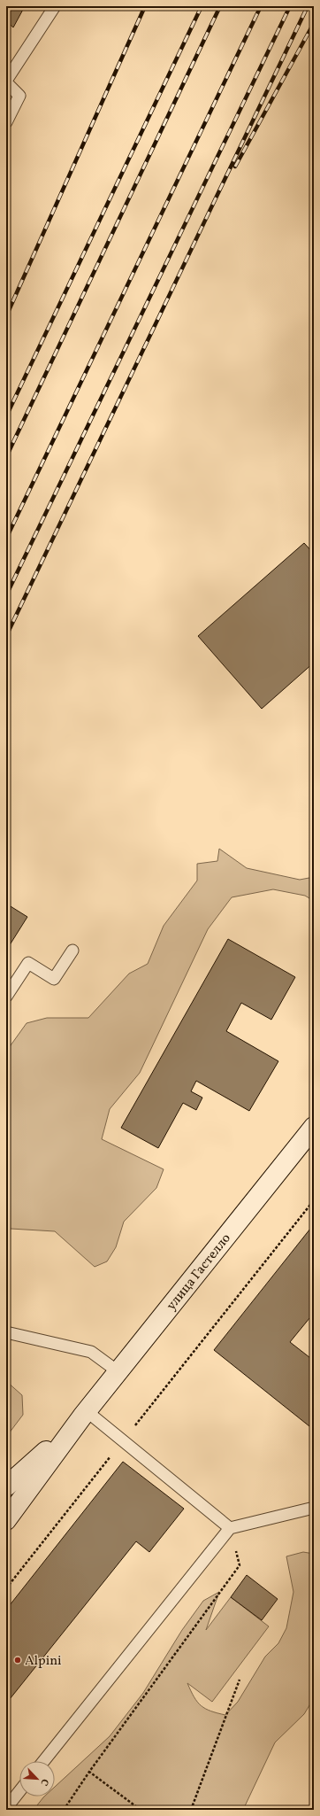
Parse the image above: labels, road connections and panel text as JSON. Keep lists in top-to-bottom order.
{
  "streets": {
    "street": ["улица Гастелло"]
  },
  "places": ["Alpini"],
  "north": "bottom right"
}
